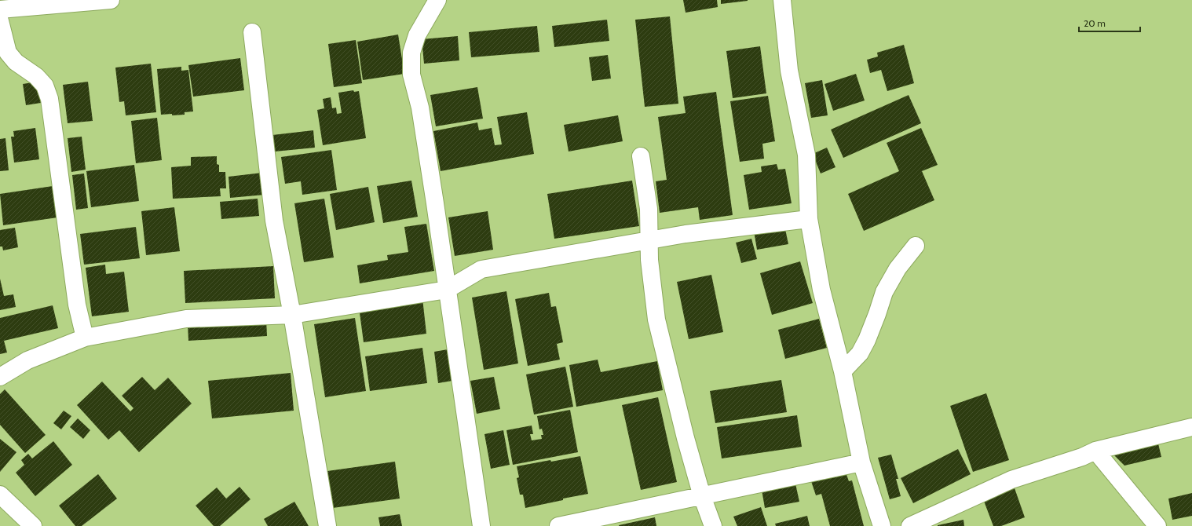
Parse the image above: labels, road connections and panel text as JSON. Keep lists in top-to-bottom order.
{
  "scale_bar": "20 m"
}
